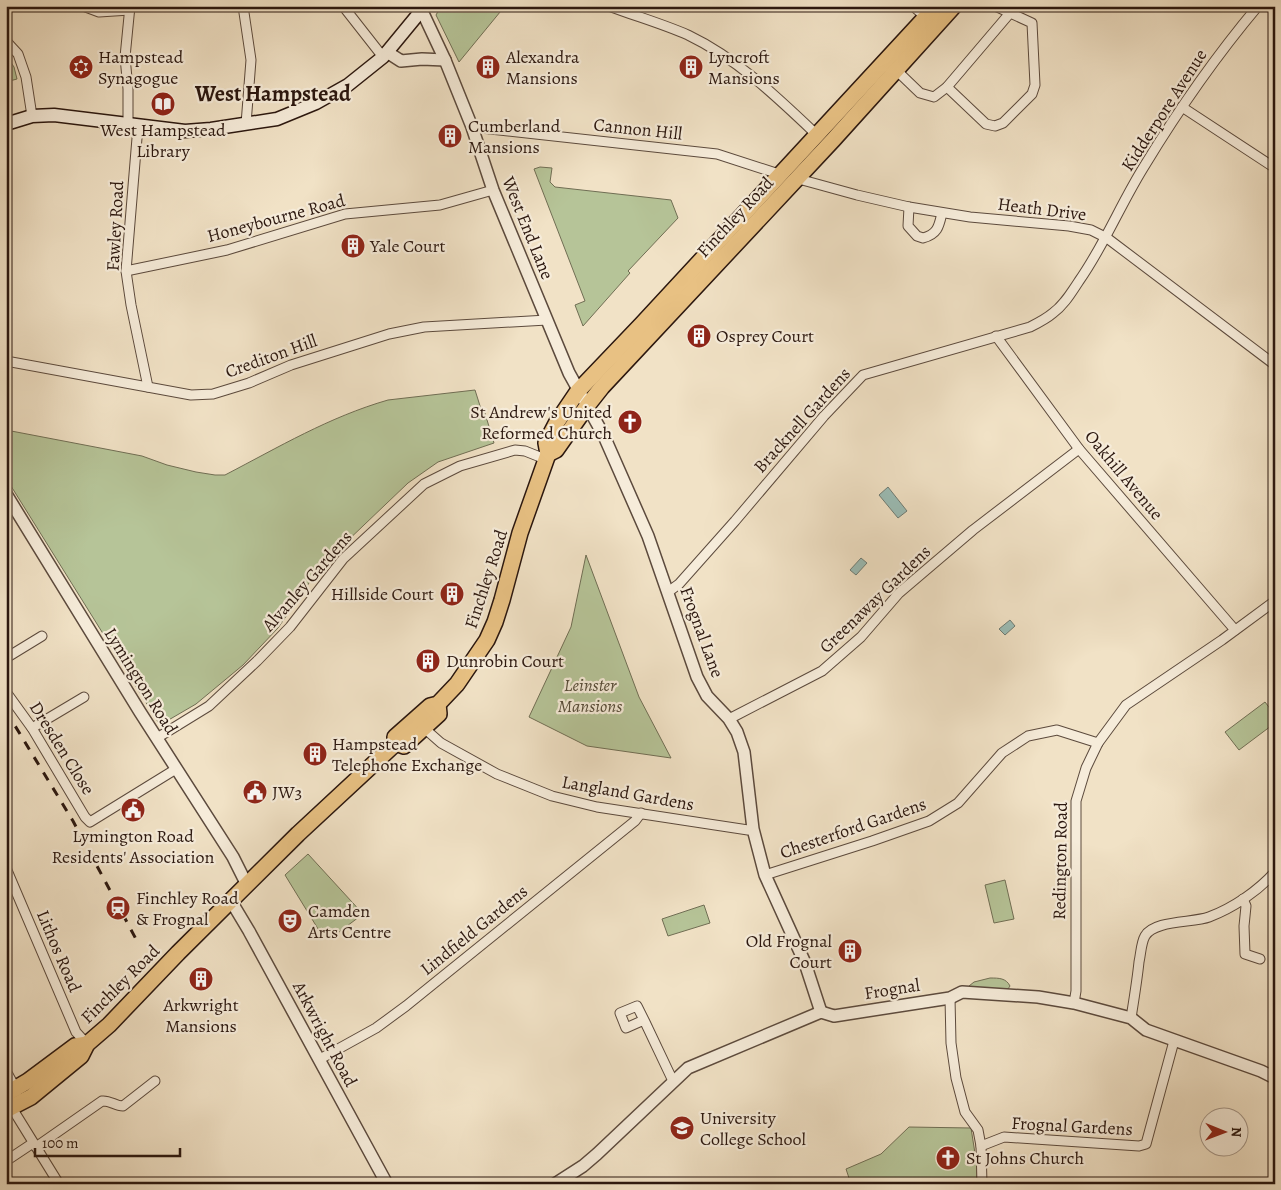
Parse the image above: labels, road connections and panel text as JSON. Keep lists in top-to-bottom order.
{
  "streets": {
    "highway": ["Finchley Road"],
    "main road": ["West End Lane"],
    "street": [
      "Kidderpore Avenue",
      "Cannon Hill",
      "Heath Drive",
      "Honeybourne Road",
      "Fawley Road",
      "Crediton Hill",
      "Bracknell Gardens",
      "Oakhill Avenue",
      "Alvanley Gardens",
      "Greenaway Gardens",
      "Frognal Lane",
      "Lymington Road",
      "Dresden Close",
      "Langland Gardens",
      "Chesterford Gardens",
      "Redington Road",
      "Lindfield Gardens",
      "Lithos Road",
      "Frognal",
      "Arkwright Road",
      "Frognal Gardens"
    ]
  },
  "crossings": [
    ["Kidderpore Avenue", "Heath Drive"],
    ["Kidderpore Avenue", "Bracknell Gardens"],
    ["Cannon Hill", "Heath Drive"],
    ["Cannon Hill", "Finchley Road"],
    ["Cannon Hill", "West End Lane"],
    ["Heath Drive", "Finchley Road"],
    ["Heath Drive", "Bracknell Gardens"],
    ["Finchley Road", "West End Lane"],
    ["Finchley Road", "Alvanley Gardens"],
    ["Finchley Road", "Frognal Lane"],
    ["Finchley Road", "Lymington Road"],
    ["Finchley Road", "Langland Gardens"],
    ["Finchley Road", "Lithos Road"],
    ["Finchley Road", "Arkwright Road"],
    ["Honeybourne Road", "Fawley Road"],
    ["Honeybourne Road", "West End Lane"],
    ["Fawley Road", "West End Lane"],
    ["Fawley Road", "Crediton Hill"],
    ["West End Lane", "Crediton Hill"],
    ["West End Lane", "Frognal Lane"],
    ["Bracknell Gardens", "Oakhill Avenue"],
    ["Bracknell Gardens", "Frognal Lane"],
    ["Oakhill Avenue", "Greenaway Gardens"],
    ["Oakhill Avenue", "Redington Road"],
    ["Alvanley Gardens", "Lymington Road"],
    ["Greenaway Gardens", "Frognal Lane"],
    ["Frognal Lane", "Langland Gardens"],
    ["Frognal Lane", "Chesterford Gardens"],
    ["Frognal Lane", "Frognal"],
    ["Lymington Road", "Dresden Close"],
    ["Langland Gardens", "Lindfield Gardens"],
    ["Chesterford Gardens", "Redington Road"],
    ["Redington Road", "Frognal"],
    ["Lindfield Gardens", "Arkwright Road"],
    ["Frognal", "Frognal Gardens"]
  ],
  "districts": ["West Hampstead"],
  "parks": ["Leinster Mansions"],
  "places": {
    "synagogue": ["Hampstead Synagogue"],
    "building": [
      "Alexandra Mansions",
      "Lyncroft Mansions",
      "Cumberland Mansions",
      "Yale Court",
      "Osprey Court",
      "Hillside Court",
      "Dunrobin Court",
      "Hampstead Telephone Exchange",
      "Old Frognal Court",
      "Arkwright Mansions"
    ],
    "library": ["West Hampstead Library"],
    "church": ["St Andrew's United Reformed Church", "St Johns Church"],
    "public building": ["JW3", "Lymington Road Residents' Association"],
    "station": ["Finchley Road & Frognal"],
    "theatre": ["Camden Arts Centre"],
    "school or university": ["University College School"]
  },
  "scale_bar": "100 m",
  "north": "right"
}
